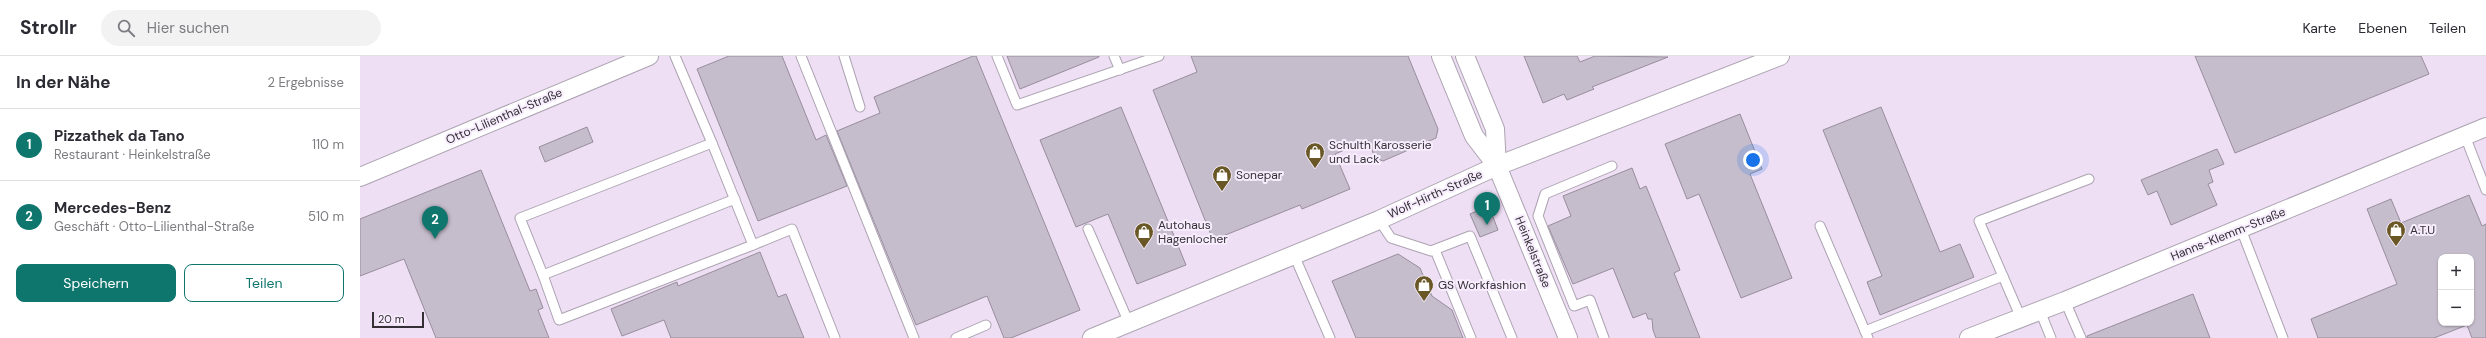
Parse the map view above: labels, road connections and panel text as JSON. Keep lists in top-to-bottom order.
{
  "streets": {
    "street": [
      "Otto-Lilienthal-Straße",
      "Wolf-Hirth-Straße",
      "Hanns-Klemm-Straße",
      "Heinkelstraße"
    ]
  },
  "crossings": [
    ["Wolf-Hirth-Straße", "Heinkelstraße"]
  ],
  "places": {
    "shop": [
      "Schulth Karosserie und Lack",
      "Sonepar",
      "A.T.U",
      "Autohaus Hagenlocher",
      "GS Workfashion"
    ]
  },
  "scale_bar": "20 m",
  "page": {
    "header": "Strollr",
    "search": "Hier suchen",
    "nav": ["Karte", "Ebenen", "Teilen"],
    "heading": ["In der Nähe", "2 Ergebnisse"],
    "list": [
      {
        "mark": "1",
        "name": "Pizzathek da Tano",
        "note": "Restaurant · Heinkelstraße",
        "value": "110 m"
      },
      {
        "mark": "2",
        "name": "Mercedes-Benz",
        "note": "Geschäft · Otto-Lilienthal-Straße",
        "value": "510 m"
      }
    ],
    "pins": ["1", "2"],
    "buttons": ["Speichern", "Teilen"],
    "map_buttons": ["+", "−"],
    "scale": "20 m"
  }
}
